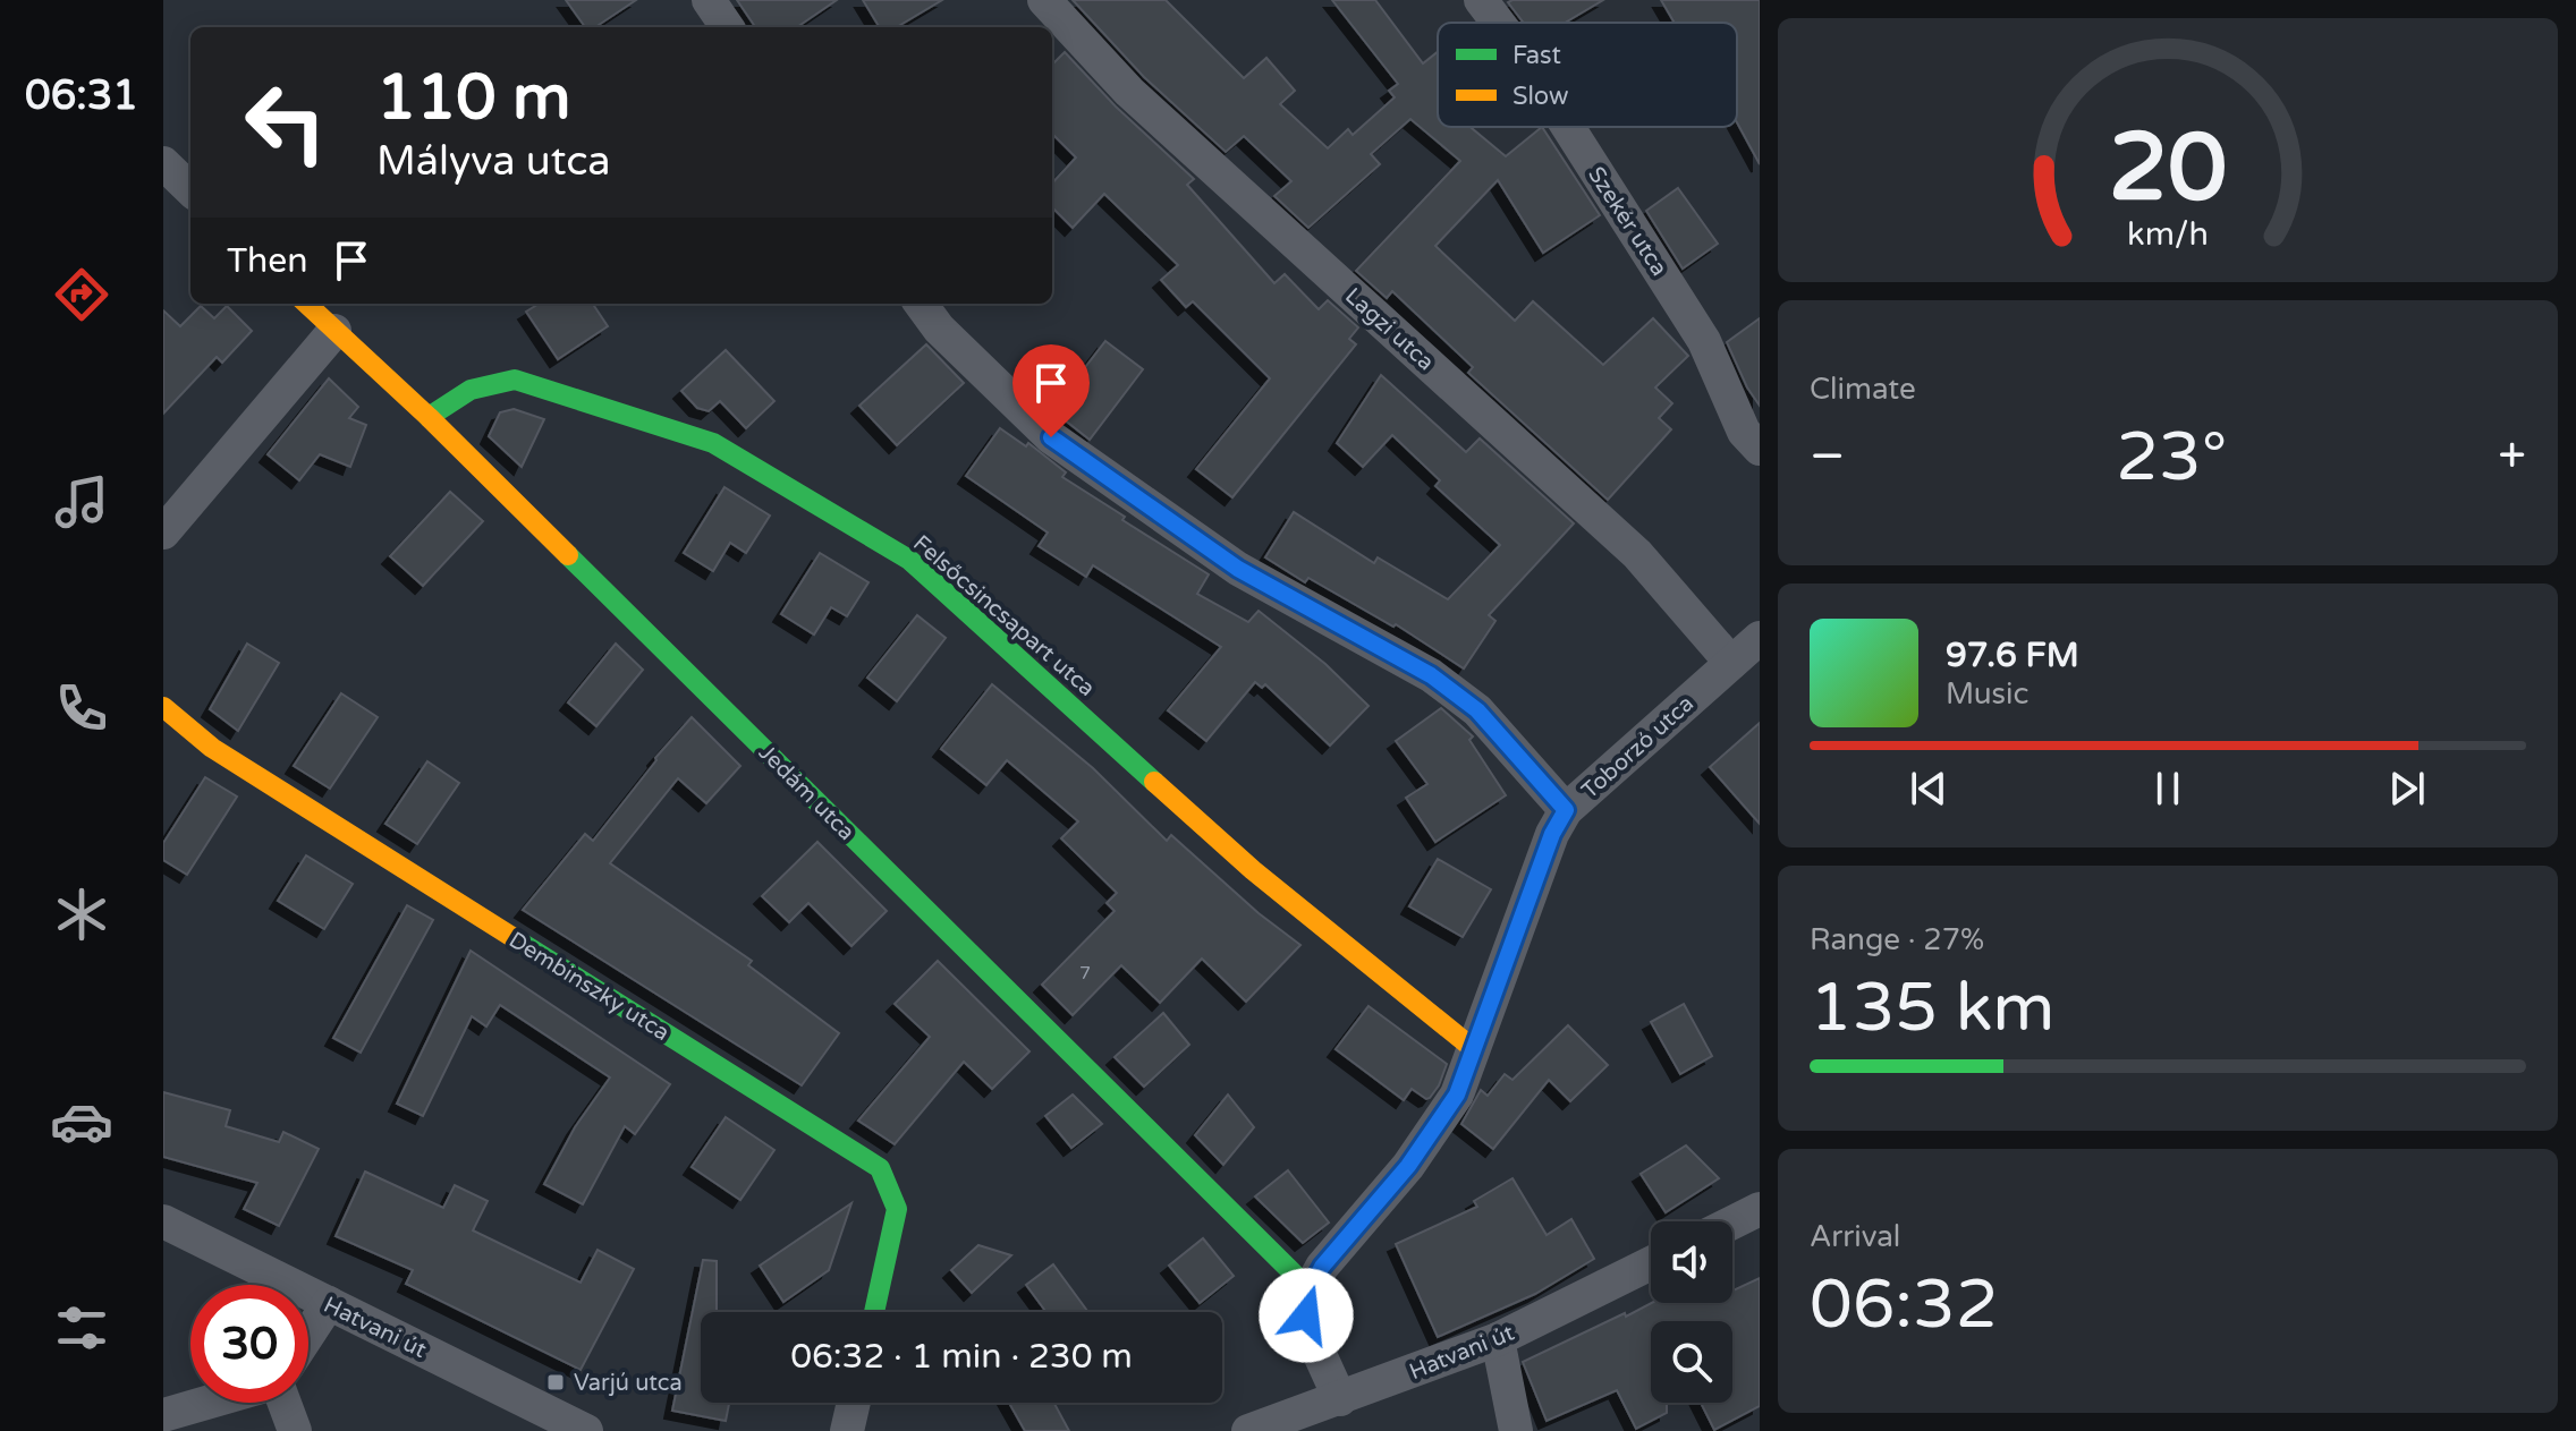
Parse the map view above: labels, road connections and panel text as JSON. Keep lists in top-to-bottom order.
{
  "streets": {
    "street": [
      "Szekér utca",
      "Lagzi utca",
      "Felsőcsincsapart utca",
      "Toborzó utca",
      "Jedám utca",
      "Dembinszky utca",
      "Hatvani út"
    ]
  },
  "crossings": [
    ["Lagzi utca", "Toborzó utca"],
    ["Felsőcsincsapart utca", "Toborzó utca"],
    ["Felsőcsincsapart utca", "Jedám utca"],
    ["Toborzó utca", "Jedám utca"]
  ],
  "places": {
    "transit": ["Varjú utca"]
  },
  "house_numbers": ["7"],
  "legend": ["Fast", "Slow"],
  "page": {
    "tabs": "06:31",
    "turn": ["110 m", "Mályva utca"],
    "then": "Then",
    "tile": [
      "Climate",
      ["Range · 27%", "135 km"],
      ["Arrival", "06:32"]
    ],
    "heat": ["−", "23°", "+"],
    "song": ["97.6 FM", "Music"],
    "limit": "30",
    "trip": "06:32 · 1 min · 230 m",
    "gauge": ["20", "km/h"]
  }
}
